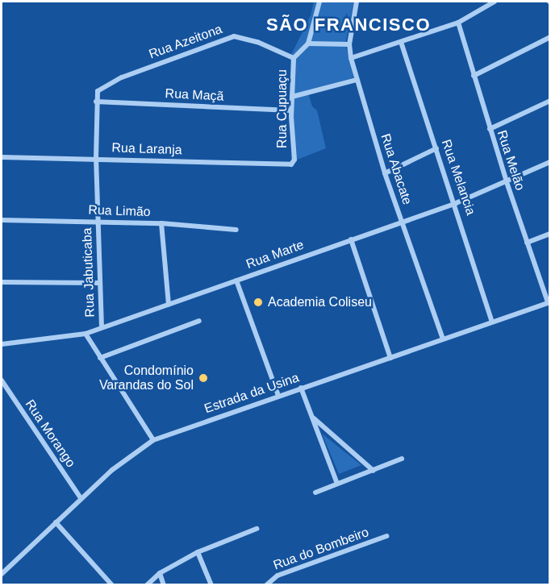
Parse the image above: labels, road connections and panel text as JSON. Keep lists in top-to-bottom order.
{
  "streets": {
    "street": [
      "Rua Azeitona",
      "Rua Maçã",
      "Rua Cupuaçu",
      "Rua Laranja",
      "Rua Melão",
      "Rua Abacate",
      "Rua Melancia",
      "Rua Limão",
      "Rua Marte",
      "Rua Jabuticaba",
      "Estrada da Usina",
      "Rua Morango",
      "Rua do Bombeiro"
    ]
  },
  "crossings": [
    ["Rua Azeitona", "Rua Maçã"],
    ["Rua Azeitona", "Rua Cupuaçu"],
    ["Rua Azeitona", "Rua Jabuticaba"],
    ["Rua Maçã", "Rua Cupuaçu"],
    ["Rua Maçã", "Rua Jabuticaba"],
    ["Rua Cupuaçu", "Rua Laranja"],
    ["Rua Laranja", "Rua Jabuticaba"],
    ["Rua Melão", "Rua Marte"],
    ["Rua Melão", "Estrada da Usina"],
    ["Rua Abacate", "Rua Marte"],
    ["Rua Abacate", "Estrada da Usina"],
    ["Rua Melancia", "Rua Marte"],
    ["Rua Melancia", "Estrada da Usina"],
    ["Rua Limão", "Rua Jabuticaba"],
    ["Rua Marte", "Rua Jabuticaba"],
    ["Estrada da Usina", "Rua Morango"]
  ],
  "districts": ["SÃO FRANCISCO"],
  "places": ["Academia Coliseu", "Condomínio Varandas do Sol"]
}
